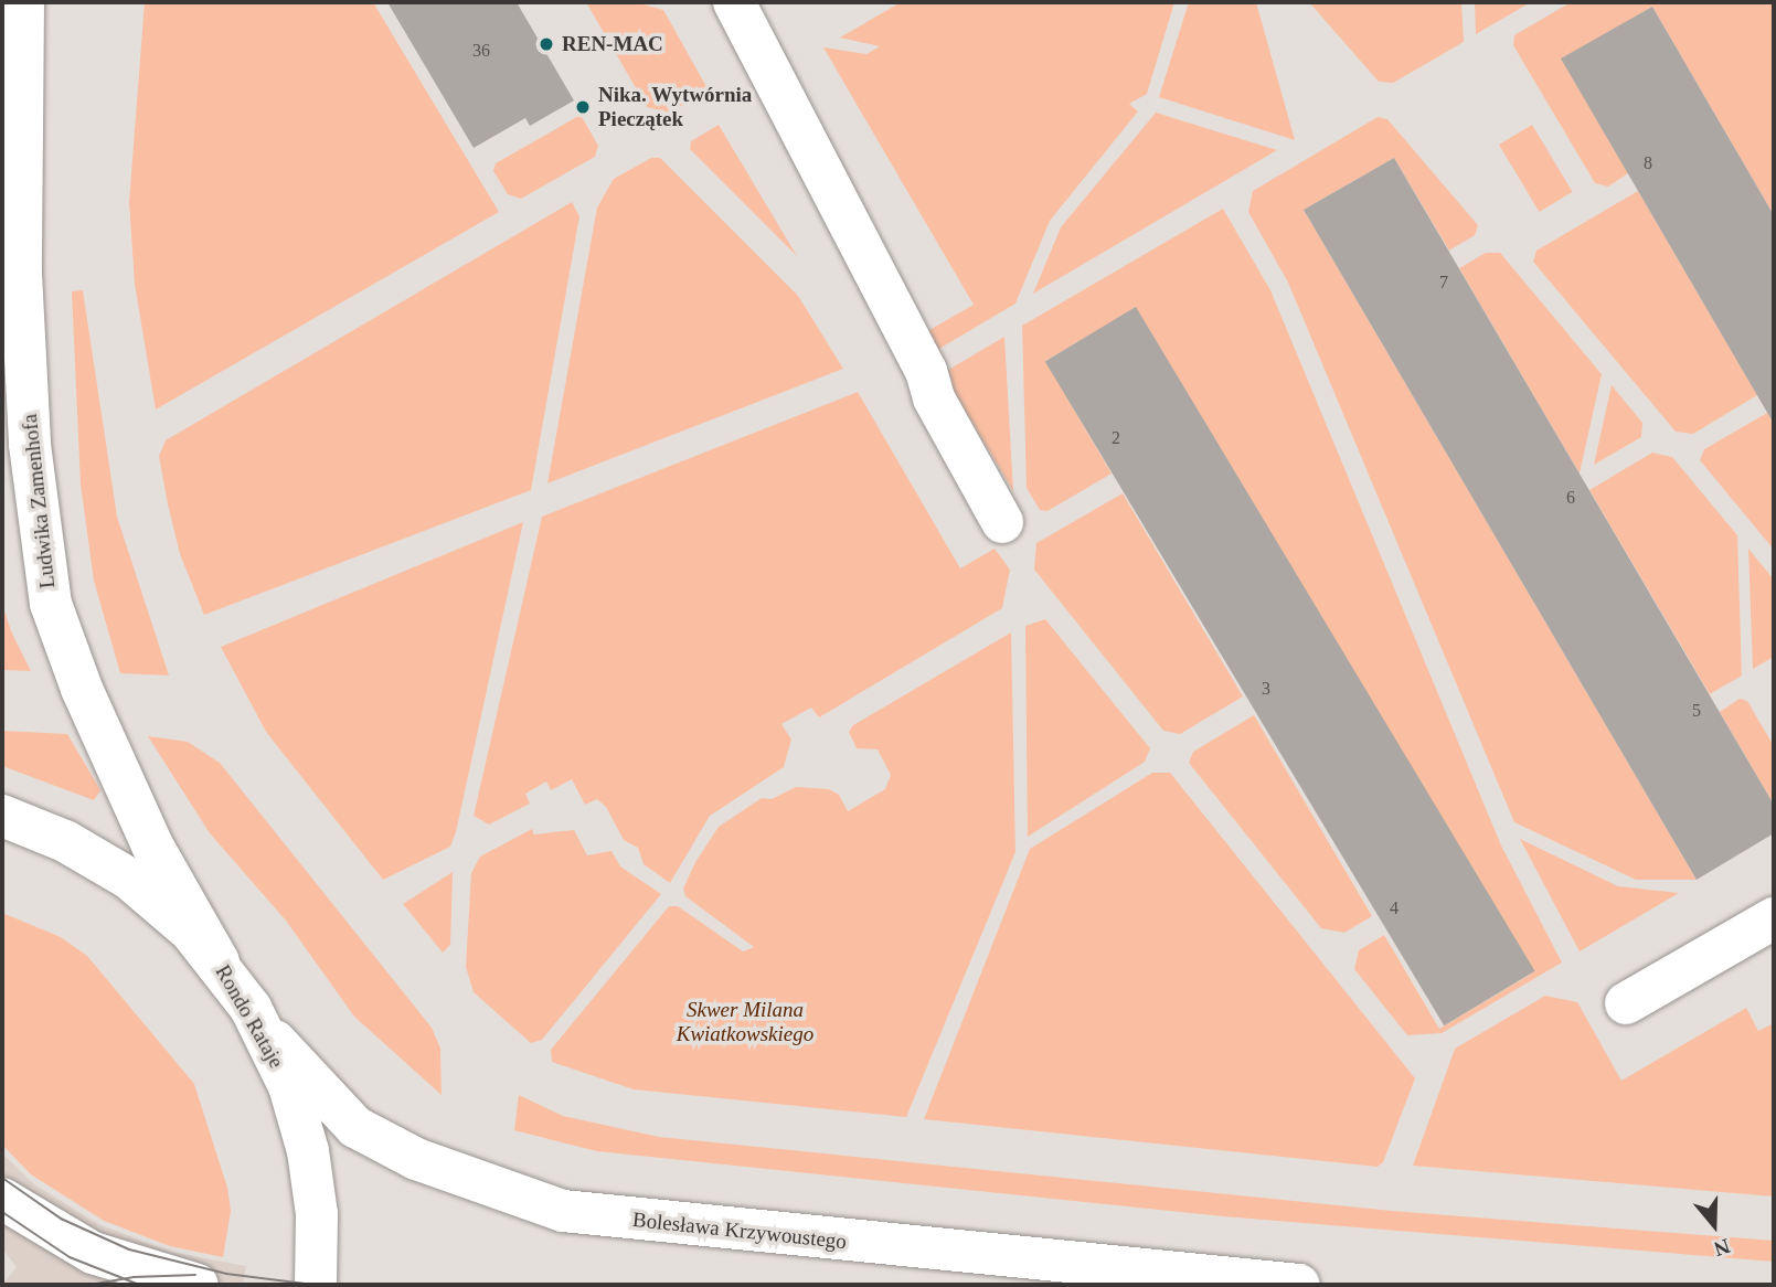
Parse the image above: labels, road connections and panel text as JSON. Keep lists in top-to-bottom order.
{
  "streets": {
    "street": ["Ludwika Zamenhofa", "Rondo Rataje", "Bolesława Krzywoustego"]
  },
  "crossings": [
    ["Ludwika Zamenhofa", "Rondo Rataje"],
    ["Rondo Rataje", "Bolesława Krzywoustego"]
  ],
  "parks": ["Skwer Milana Kwiatkowskiego"],
  "places": ["REN-MAC", "Nika. Wytwórnia Pieczątek"],
  "house_numbers": [
    "36",
    "8",
    "7",
    "2",
    "6",
    "3",
    "5",
    "4"
  ],
  "north": "bottom"
}
